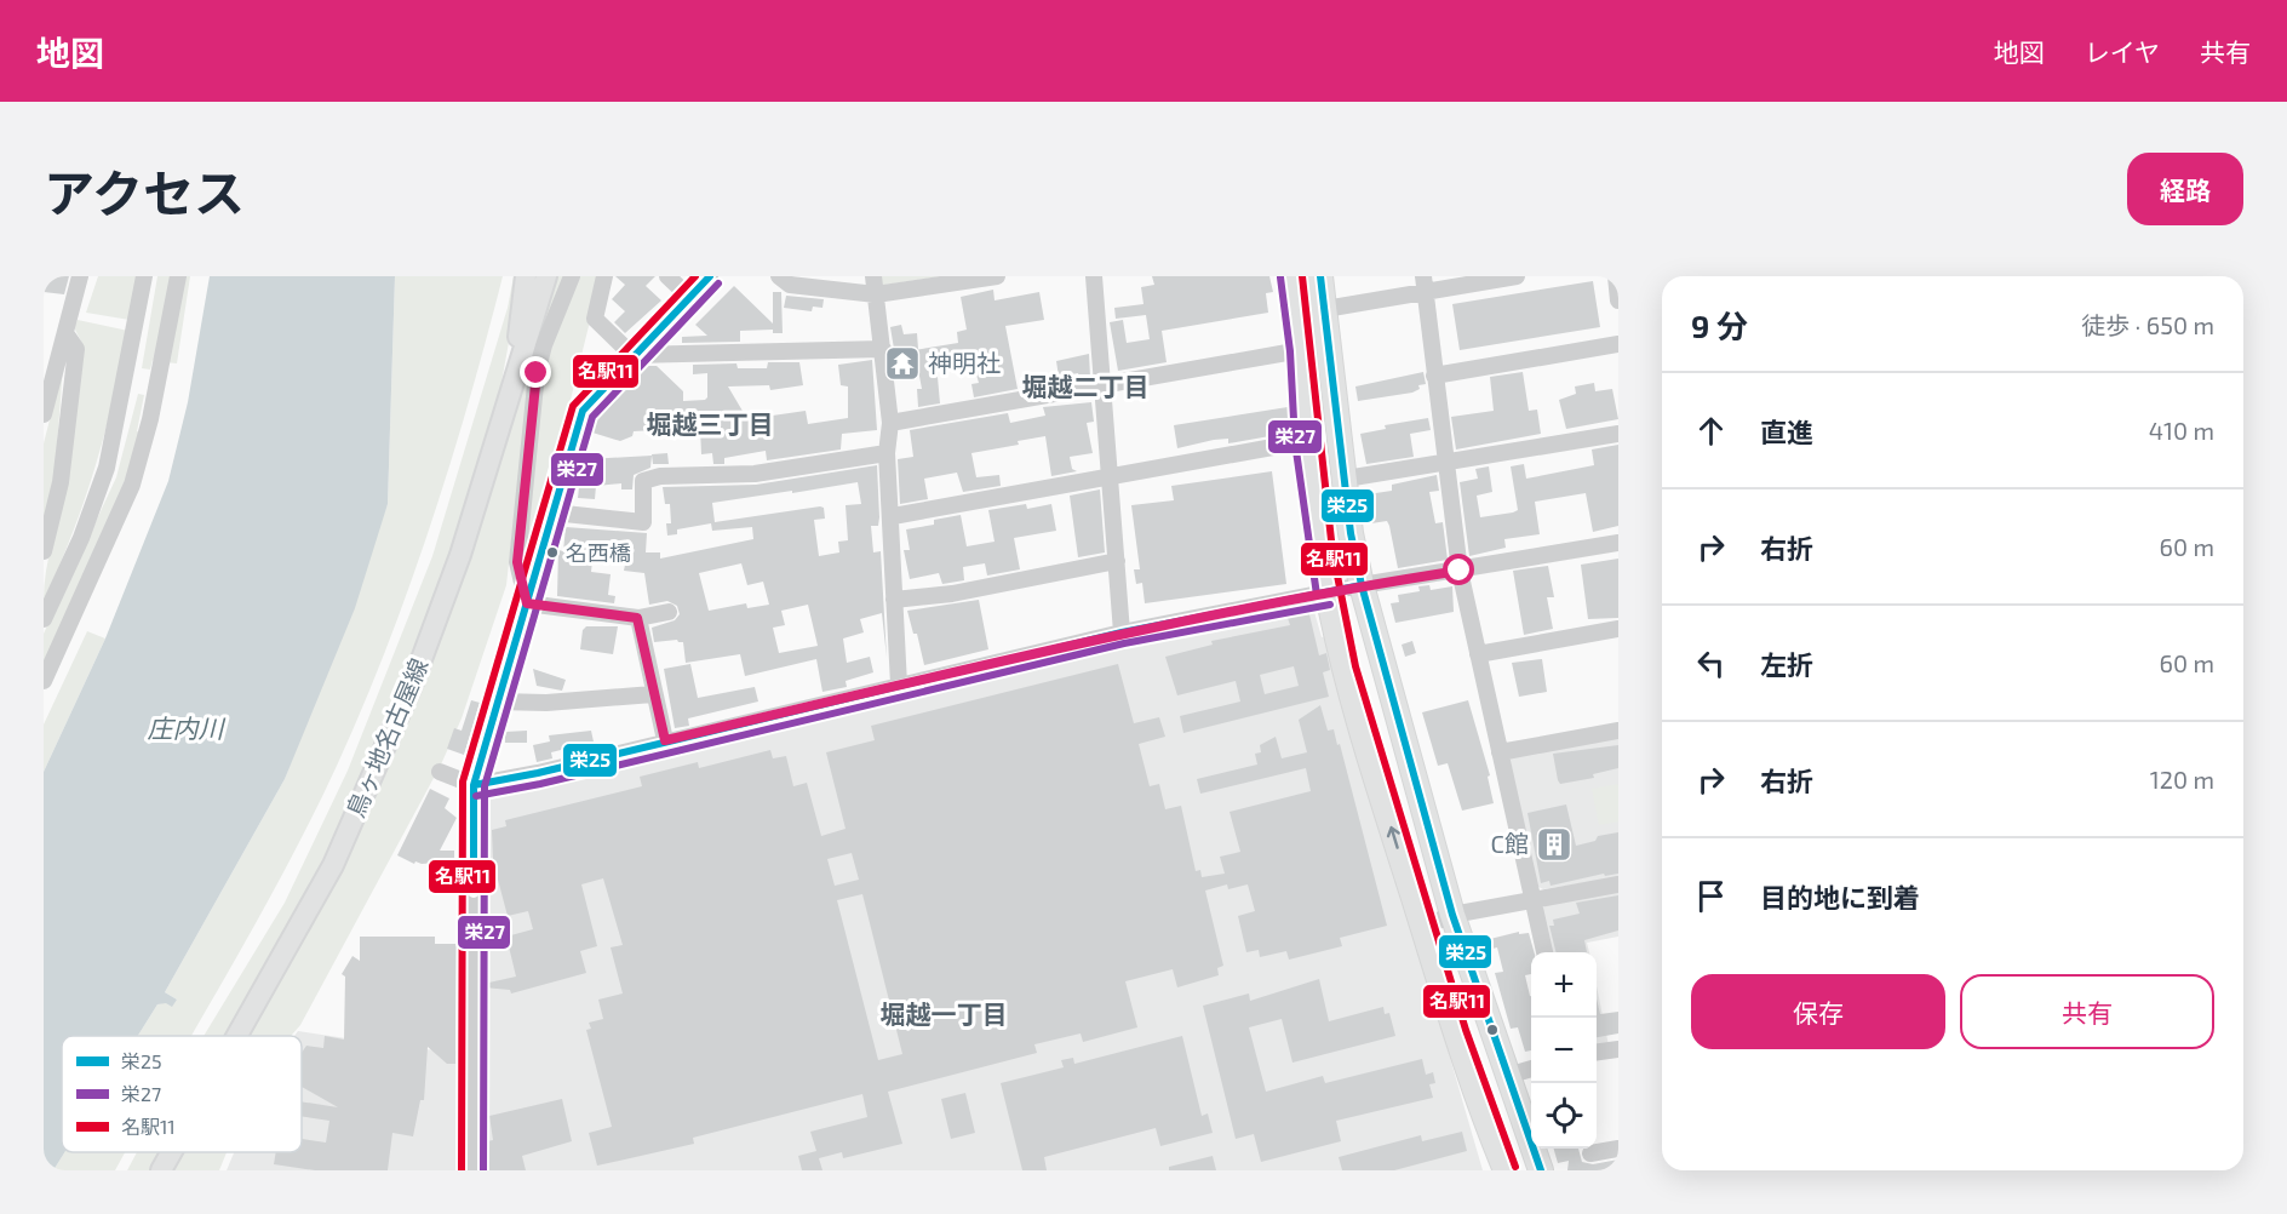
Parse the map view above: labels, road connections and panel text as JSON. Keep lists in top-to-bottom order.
{
  "streets": {
    "main road": ["鳥ヶ地名古屋線"]
  },
  "districts": ["堀越二丁目", "堀越三丁目", "堀越一丁目"],
  "water": ["庄内川"],
  "places": {
    "temple": ["神明社"],
    "other": ["名西橋"],
    "building": ["C館"]
  },
  "lines": ["transit line 栄25", "transit line 名駅11", "transit line 栄27"],
  "legend": ["栄25", "栄27", "名駅11"],
  "page": {
    "header": "地図",
    "nav": ["地図", "レイヤ", "共有"],
    "title": "アクセス",
    "buttons": [
      "経路",
      ["保存", "共有"]
    ],
    "heading": ["9 分", "徒歩 · 650 m"],
    "list": [
      ["直進", "410 m"],
      ["右折", "60 m"],
      ["左折", "60 m"],
      ["右折", "120 m"],
      "目的地に到着"
    ],
    "map_buttons": ["+", "−"]
  }
}
